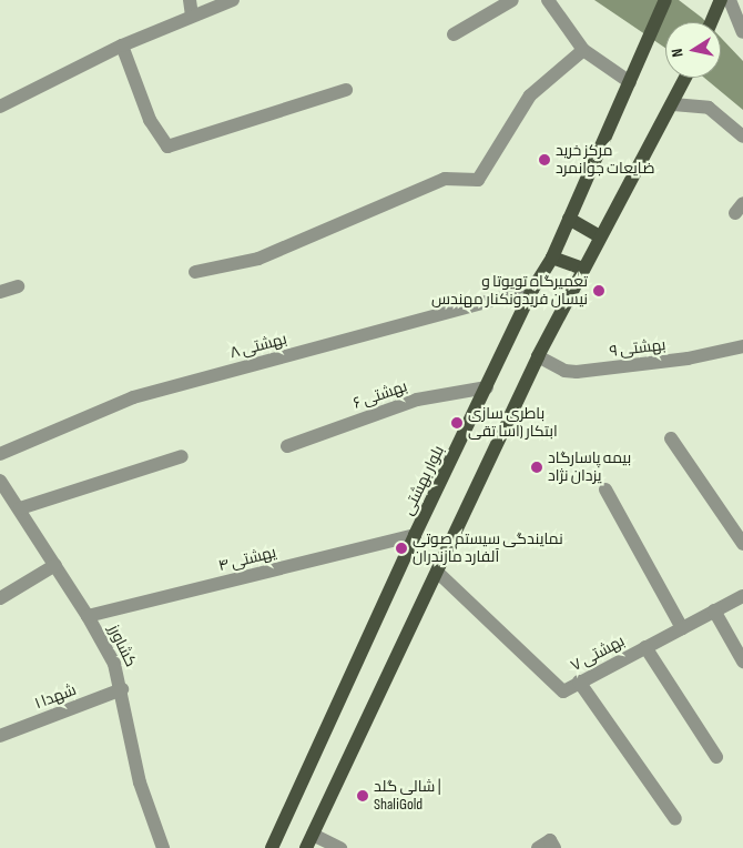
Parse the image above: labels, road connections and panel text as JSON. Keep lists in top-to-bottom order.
{
  "streets": {
    "main road": ["بلوار بهشتی"],
    "street": [
      "بهشتی ۸",
      "بهشتی ۹",
      "بهشتی ۶",
      "یهشتی ۴",
      "کشاورز",
      "بهشتی ۷",
      "شهدا ۱"
    ]
  },
  "crossings": [
    ["بهشتی ۸", "بلوار بهشتی"],
    ["بهشتی ۶", "بلوار بهشتی"],
    ["بلوار بهشتی", "یهشتی ۴"],
    ["یهشتی ۴", "کشاورز"],
    ["کشاورز", "شهدا ۱"]
  ],
  "places": [
    "مرکز خرید ضایعات جوانمرد",
    "تعمیرگاه تویوتا و نیسان فریدونکنار مهندس",
    "باطری سازی ابتکار (اسا تقی",
    "بیمه پاسارگاد یزدان نژاد",
    "نمایندگی سیستم صوتی آلفارد مازندران",
    "شالی گلد | ShaliGold"
  ],
  "north": "left"
}
